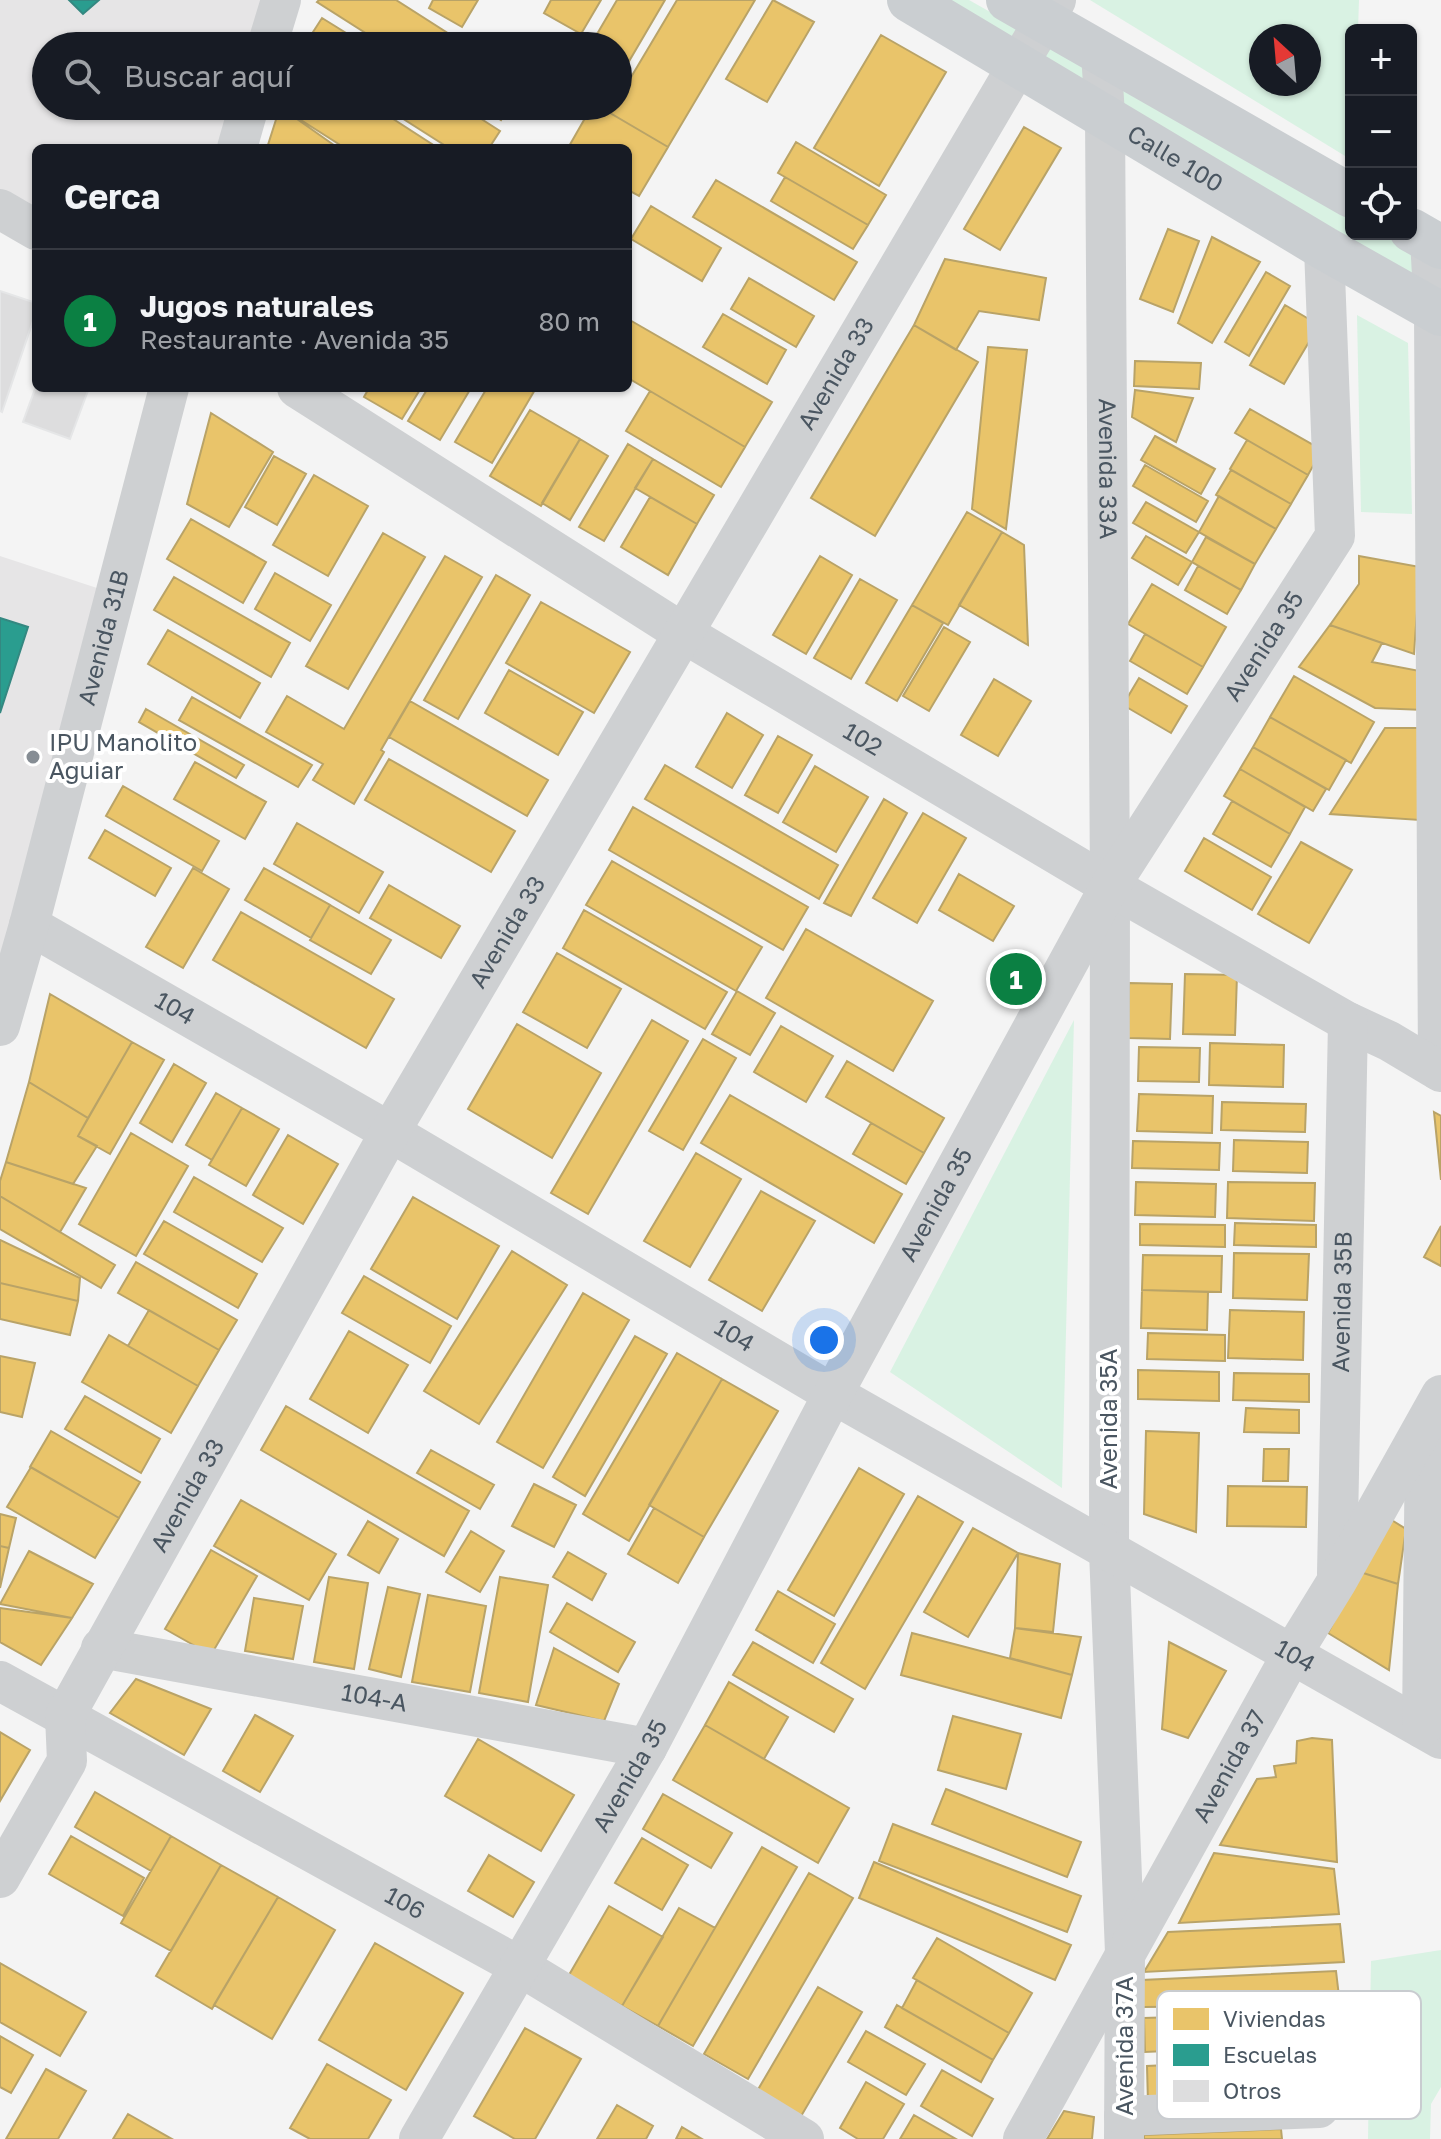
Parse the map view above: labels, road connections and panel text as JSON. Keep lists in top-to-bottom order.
{
  "streets": {
    "main road": ["Calle 100"],
    "street": [
      "Avenida 33",
      "Avenida 33A",
      "Avenida 31B",
      "Avenida 35",
      "102",
      "104",
      "Avenida 35B",
      "Avenida 35A",
      "104-A",
      "Avenida 37",
      "106",
      "Avenida 37A"
    ]
  },
  "crossings": [
    ["Calle 100", "Avenida 33"],
    ["Calle 100", "Avenida 33A"],
    ["Calle 100", "Avenida 35"],
    ["Avenida 33", "102"],
    ["Avenida 33", "104"],
    ["Avenida 33", "104-A"],
    ["Avenida 33", "106"],
    ["Avenida 33A", "Avenida 35"],
    ["Avenida 33A", "102"],
    ["Avenida 33A", "Avenida 35A"],
    ["Avenida 31B", "104"],
    ["Avenida 35", "102"],
    ["Avenida 35", "104"],
    ["Avenida 35", "Avenida 35A"],
    ["Avenida 35", "104-A"],
    ["Avenida 35", "106"],
    ["102", "Avenida 35B"],
    ["102", "Avenida 35A"],
    ["104", "Avenida 35A"],
    ["104", "Avenida 37"],
    ["Avenida 35B", "Avenida 37"],
    ["Avenida 35A", "Avenida 37"],
    ["Avenida 35A", "Avenida 37A"],
    ["Avenida 37", "Avenida 37A"]
  ],
  "places": ["IPU Manolito Aguiar"],
  "legend": ["Viviendas", "Escuelas", "Otros"],
  "north": "top left",
  "page": {
    "map_buttons": ["+", "−"],
    "search": "Buscar aquí",
    "heading": "Cerca",
    "list": [
      {
        "mark": "1",
        "name": "Jugos naturales",
        "note": "Restaurante · Avenida 35",
        "value": "80 m"
      }
    ],
    "pins": "1"
  }
}
